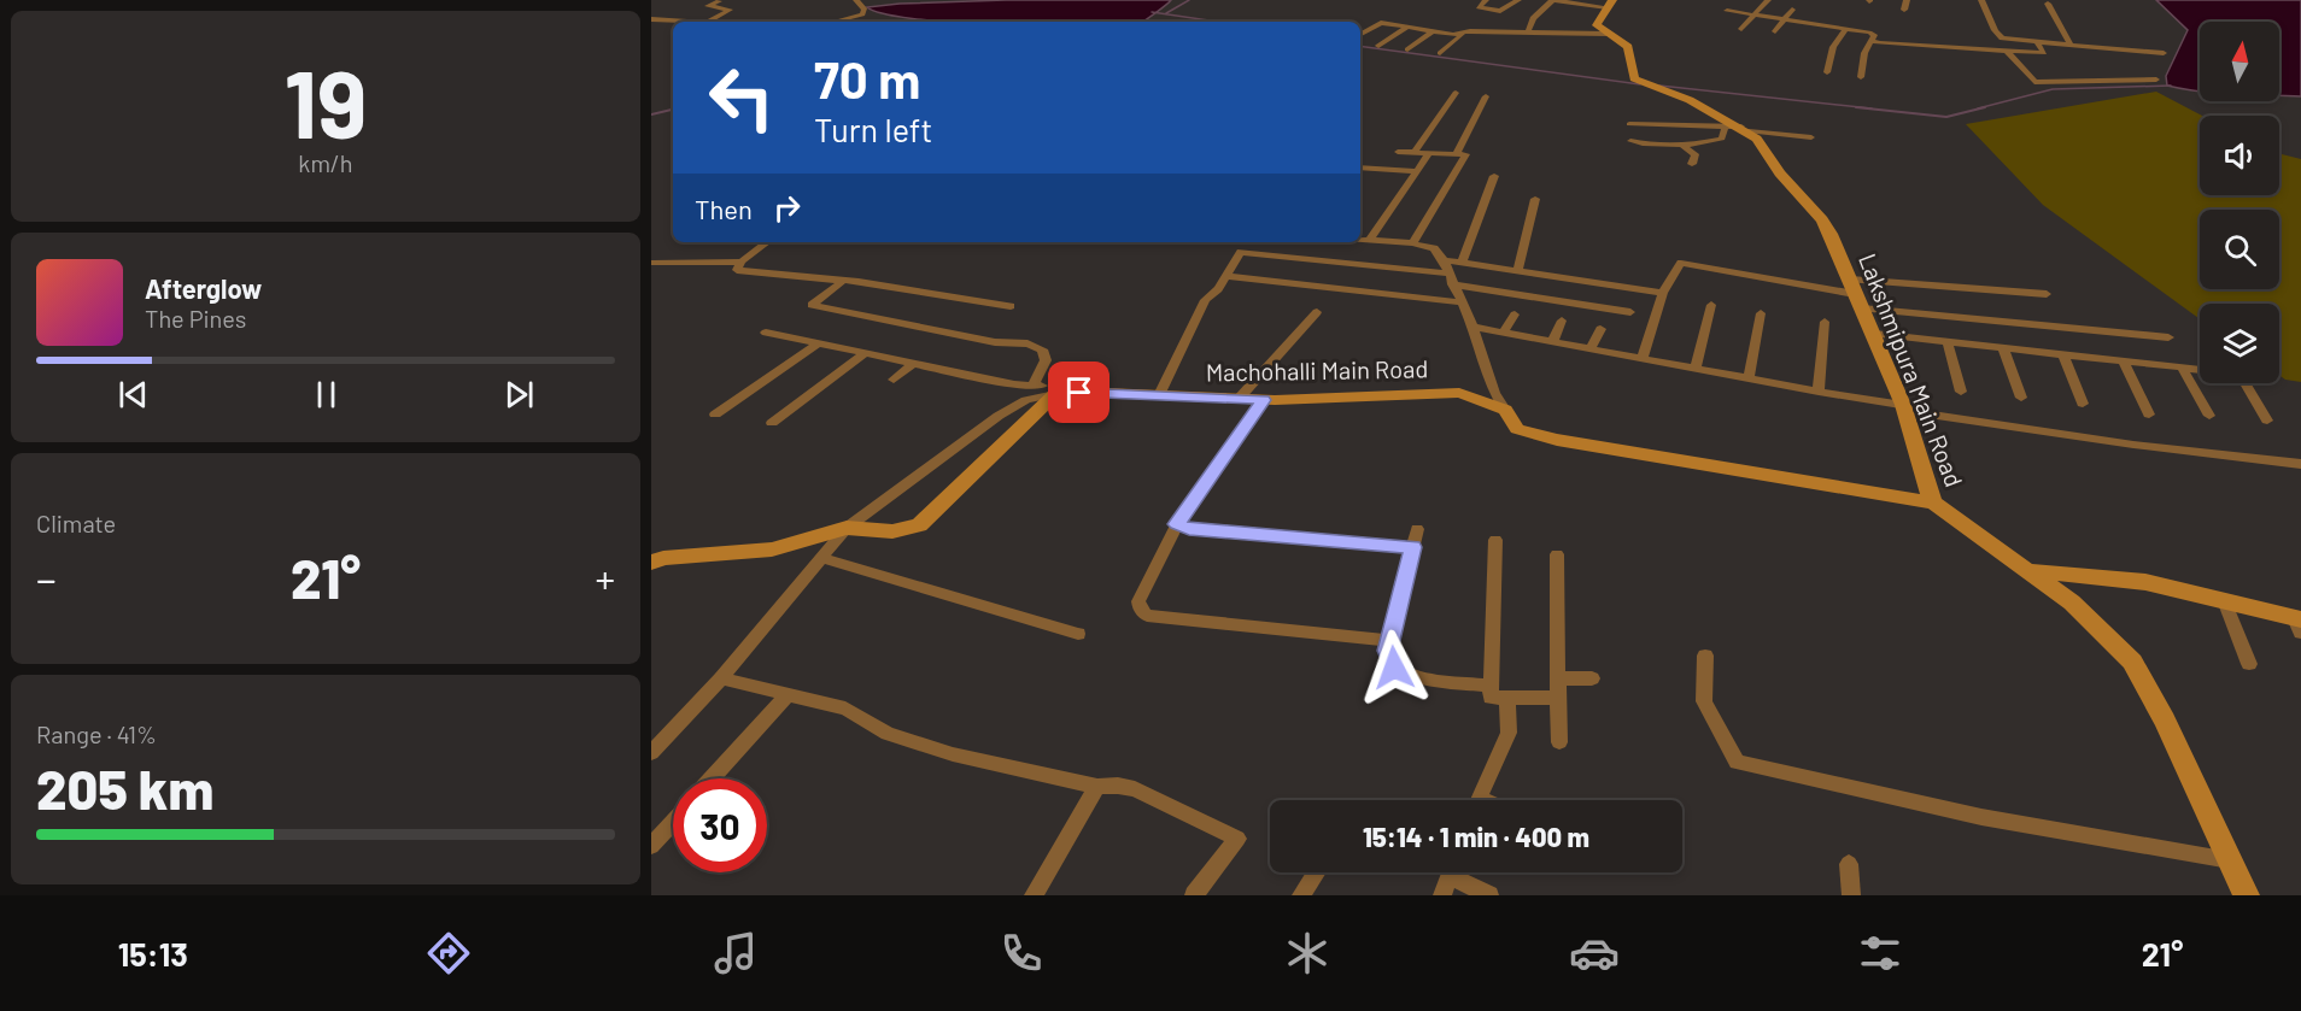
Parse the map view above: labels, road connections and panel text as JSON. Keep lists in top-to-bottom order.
{
  "streets": {
    "main road": ["Machohalli Main Road", "Lakshmipura Main Road"]
  },
  "crossings": [
    ["Machohalli Main Road", "Lakshmipura Main Road"]
  ],
  "north": "top",
  "page": {
    "tile": [
      ["19", "km/h"],
      "Climate",
      ["Range · 41%", "205 km"]
    ],
    "turn": ["70 m", "Turn left"],
    "then": "Then",
    "song": ["Afterglow", "The Pines"],
    "heat": ["−", "21°", "+"],
    "limit": "30",
    "trip": "15:14 · 1 min · 400 m",
    "tabs": ["15:13", "21°"]
  }
}
